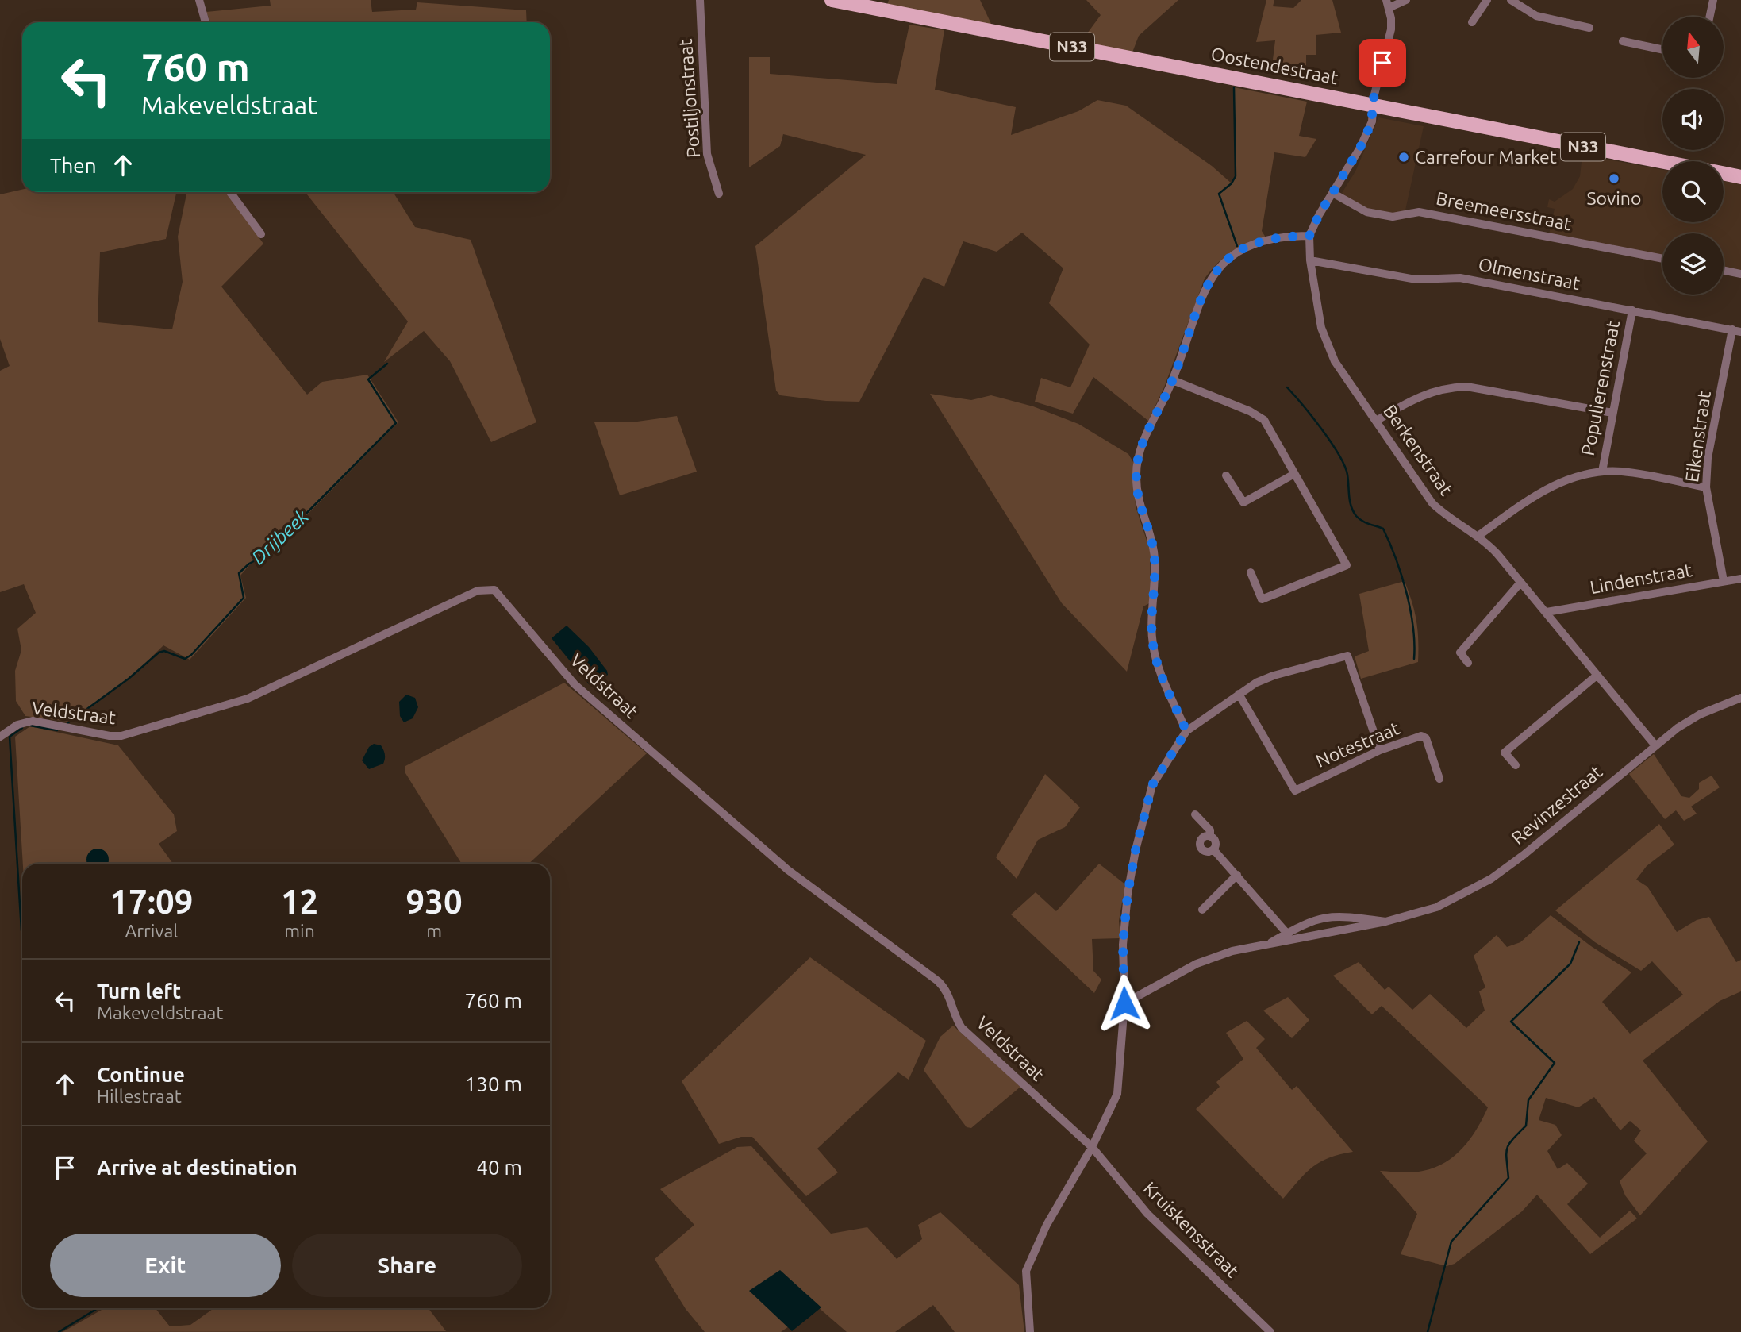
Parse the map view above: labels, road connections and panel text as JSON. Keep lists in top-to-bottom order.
{
  "streets": {
    "main road": ["N33", "Oostendestraat"],
    "street": [
      "Postiljonstraat",
      "Breemeersstraat",
      "Olmenstraat",
      "Populierenstraat",
      "Eikenstraat",
      "Berkenstraat",
      "Lindenstraat",
      "Veldstraat",
      "Notestraat",
      "Revinzestraat",
      "Kruiskensstraat"
    ]
  },
  "crossings": [
    ["Olmenstraat", "Populierenstraat"],
    ["Olmenstraat", "Eikenstraat"],
    ["Olmenstraat", "Berkenstraat"],
    ["Eikenstraat", "Lindenstraat"],
    ["Berkenstraat", "Lindenstraat"],
    ["Berkenstraat", "Revinzestraat"],
    ["Veldstraat", "Kruiskensstraat"]
  ],
  "water": ["Drijbeek"],
  "places": ["Carrefour Market", "Sovino"],
  "north": "top",
  "page": {
    "turn": ["760 m", "Makeveldstraat"],
    "then": "Then",
    "eta": [
      "17:09",
      "Arrival",
      "12",
      "min",
      "930",
      "m"
    ],
    "list": [
      {
        "name": "Turn left",
        "note": "Makeveldstraat",
        "value": "760 m"
      },
      {
        "name": "Continue",
        "note": "Hillestraat",
        "value": "130 m"
      },
      {
        "name": "Arrive at destination",
        "value": "40 m"
      }
    ],
    "buttons": ["Exit", "Share"]
  }
}
